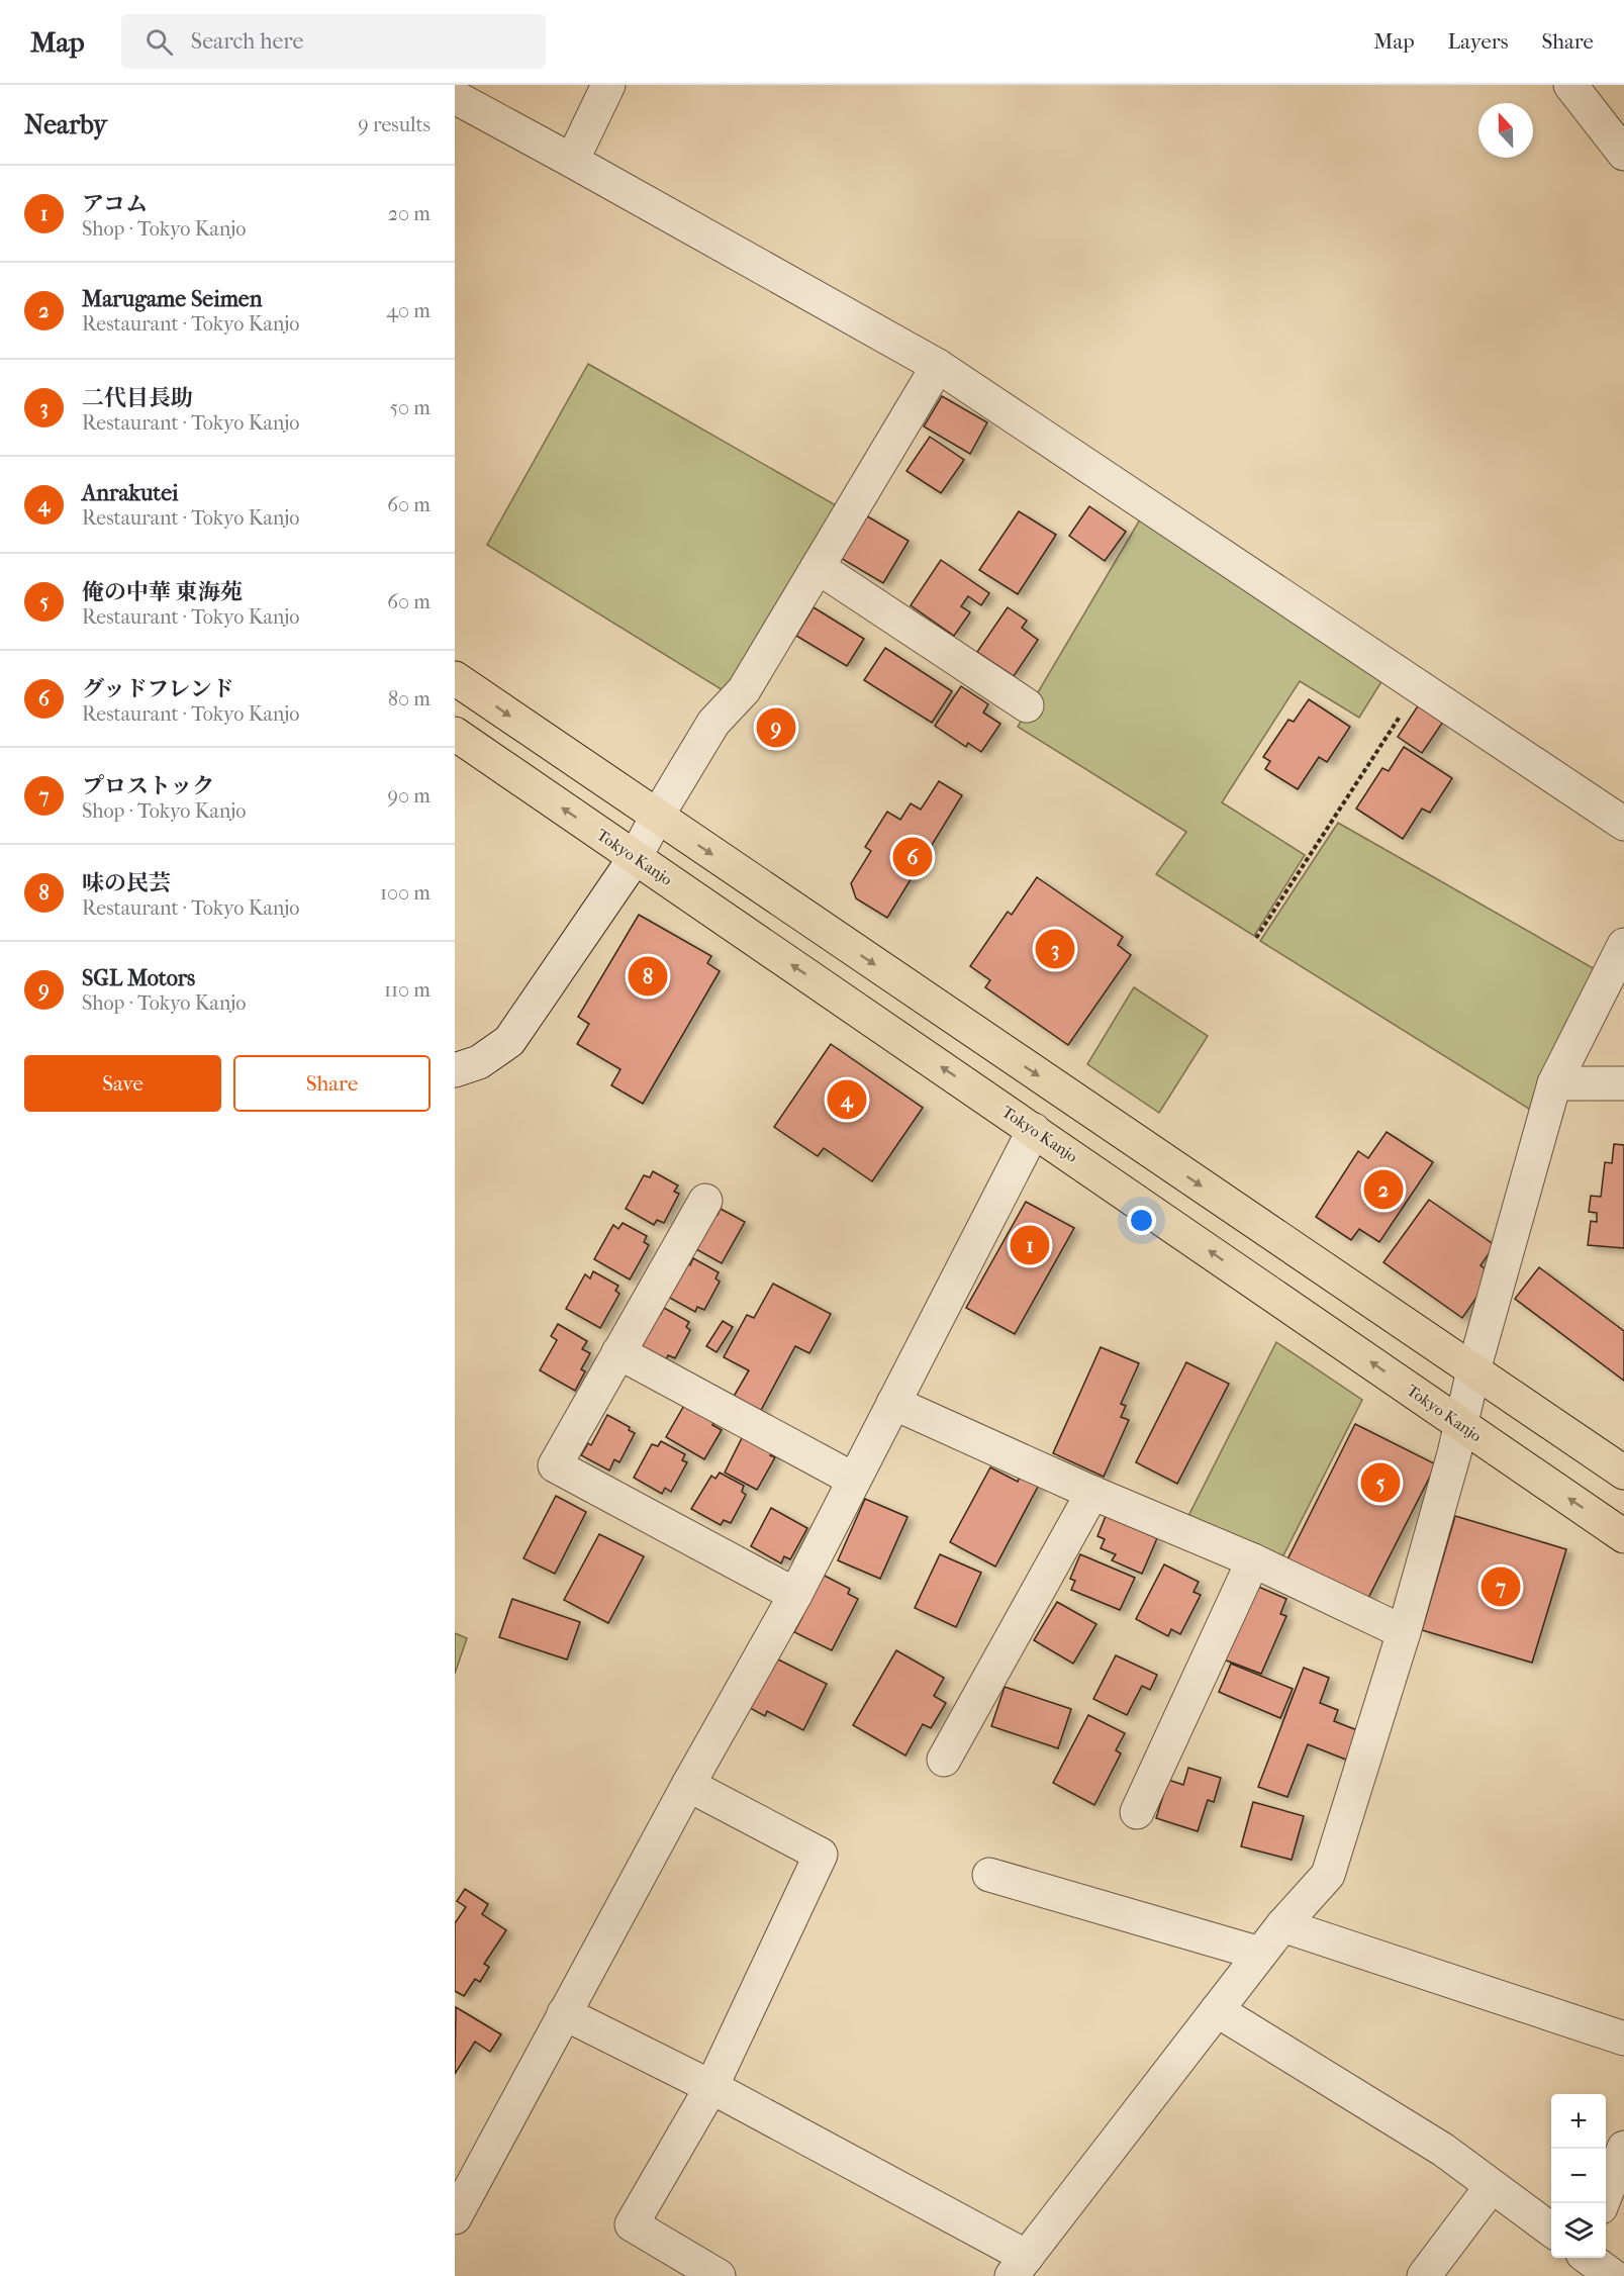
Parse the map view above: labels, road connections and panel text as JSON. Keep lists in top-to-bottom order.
{
  "streets": {
    "highway": ["Tokyo Kanjo"]
  },
  "north": "top",
  "page": {
    "header": "Map",
    "search": "Search here",
    "nav": ["Map", "Layers", "Share"],
    "heading": ["Nearby", "9 results"],
    "list": [
      {
        "mark": "1",
        "name": "アコム",
        "note": "Shop · Tokyo Kanjo",
        "value": "20 m"
      },
      {
        "mark": "2",
        "name": "Marugame Seimen",
        "note": "Restaurant · Tokyo Kanjo",
        "value": "40 m"
      },
      {
        "mark": "3",
        "name": "二代目長助",
        "note": "Restaurant · Tokyo Kanjo",
        "value": "50 m"
      },
      {
        "mark": "4",
        "name": "Anrakutei",
        "note": "Restaurant · Tokyo Kanjo",
        "value": "60 m"
      },
      {
        "mark": "5",
        "name": "俺の中華 東海苑",
        "note": "Restaurant · Tokyo Kanjo",
        "value": "60 m"
      },
      {
        "mark": "6",
        "name": "グッドフレンド",
        "note": "Restaurant · Tokyo Kanjo",
        "value": "80 m"
      },
      {
        "mark": "7",
        "name": "プロストック",
        "note": "Shop · Tokyo Kanjo",
        "value": "90 m"
      },
      {
        "mark": "8",
        "name": "味の民芸",
        "note": "Restaurant · Tokyo Kanjo",
        "value": "100 m"
      },
      {
        "mark": "9",
        "name": "SGL Motors",
        "note": "Shop · Tokyo Kanjo",
        "value": "110 m"
      }
    ],
    "pins": [
      "9",
      "6",
      "3",
      "8",
      "4",
      "2",
      "1",
      "5",
      "7"
    ],
    "buttons": ["Save", "Share"],
    "map_buttons": ["+", "−"]
  }
}
